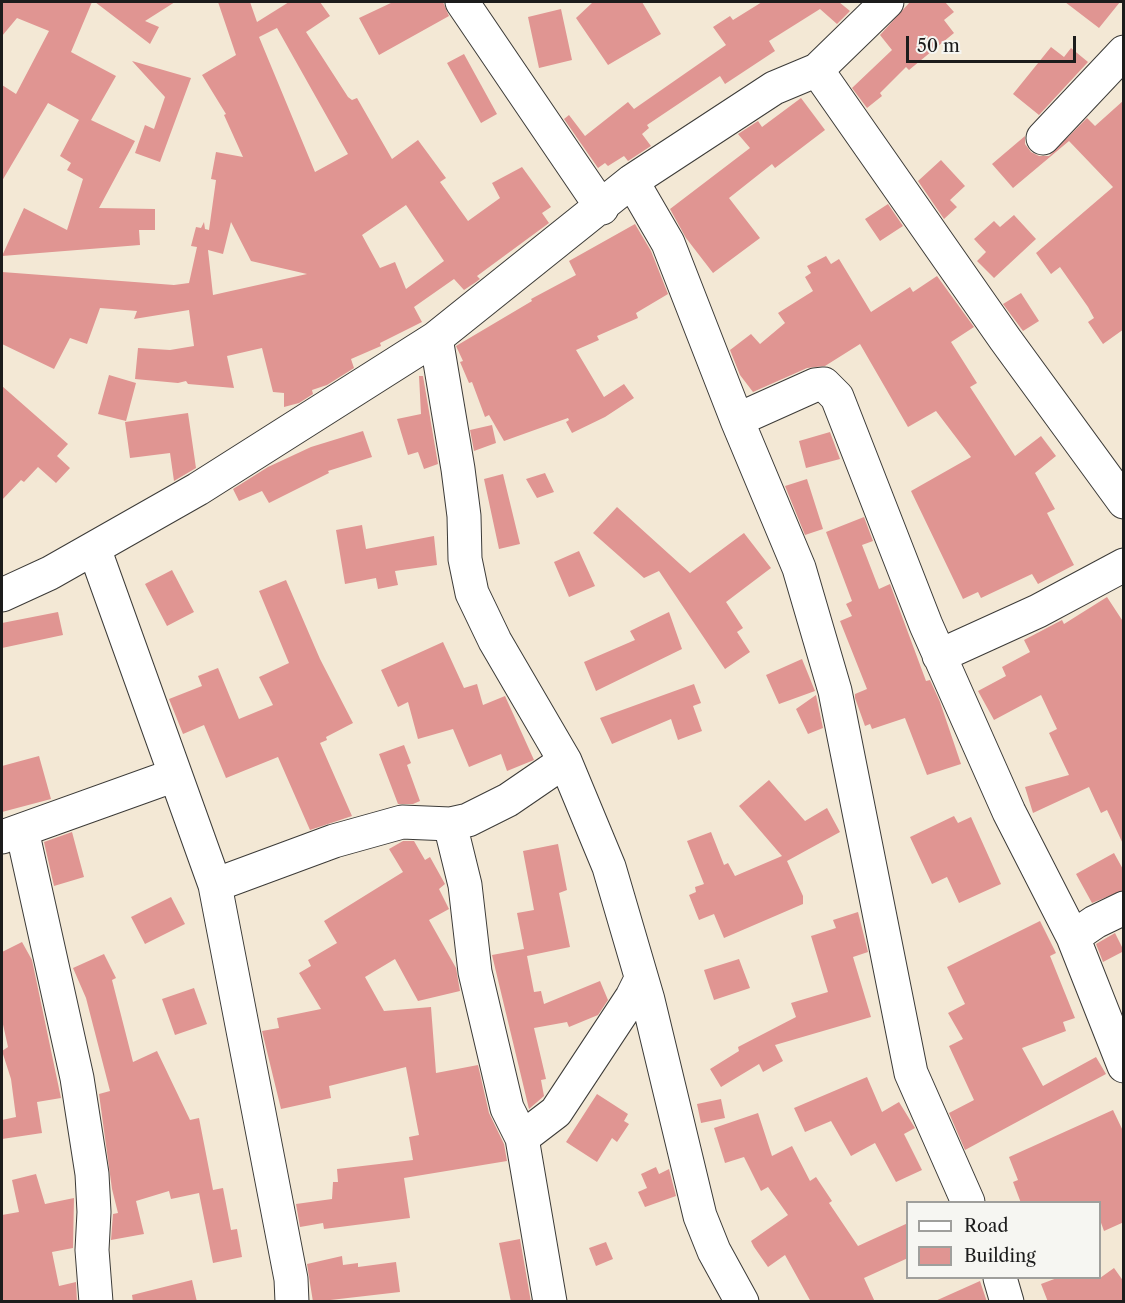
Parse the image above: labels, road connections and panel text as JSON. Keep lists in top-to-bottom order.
{
  "legend": ["Road", "Building"],
  "scale_bar": "50 m"
}
